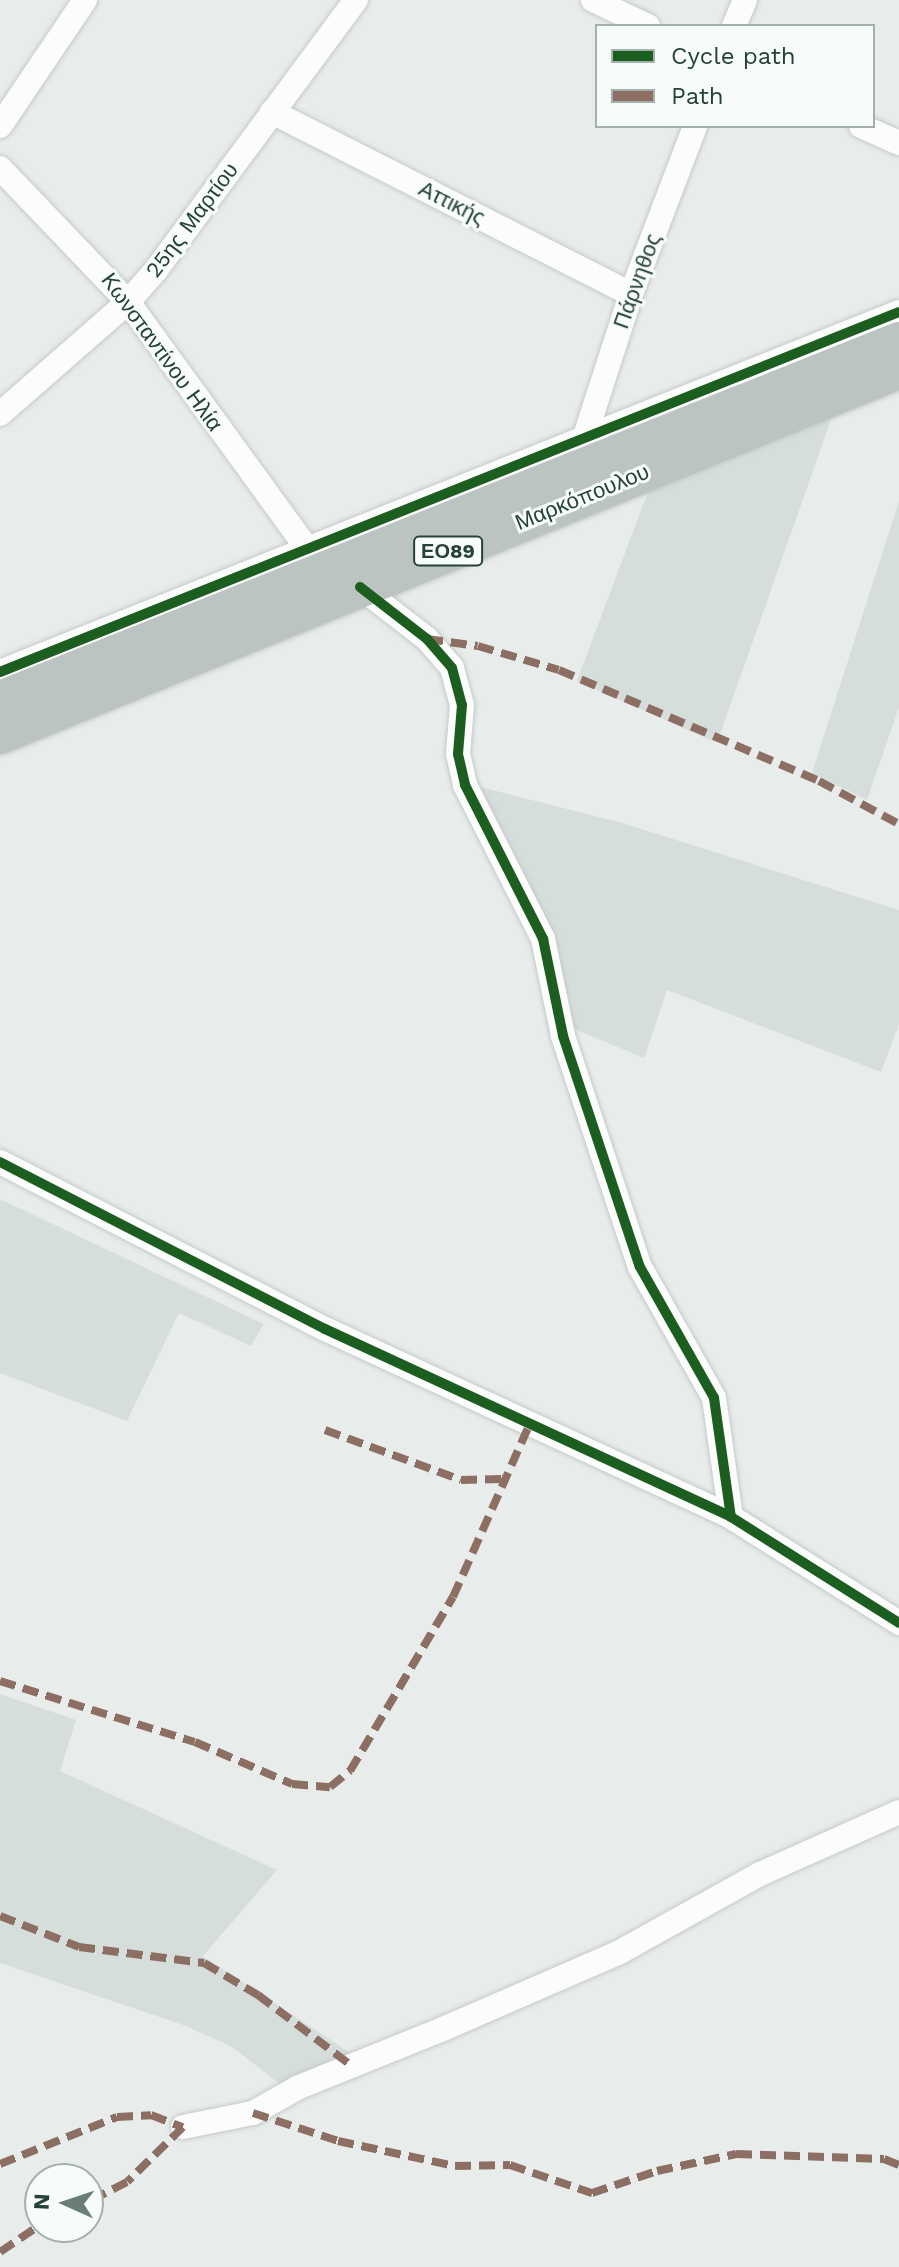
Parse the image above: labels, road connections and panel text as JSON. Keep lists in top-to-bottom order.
{
  "streets": {
    "highway": ["Μαρκόπουλου", "ΕΟ89"],
    "street": [
      "Αττικής",
      "25ης Μαρτίου",
      "Πάρνηθος",
      "Κωνσταντίνου Ηλία"
    ]
  },
  "crossings": [
    ["Αττικής", "25ης Μαρτίου"],
    ["Αττικής", "Πάρνηθος"],
    ["25ης Μαρτίου", "Κωνσταντίνου Ηλία"]
  ],
  "legend": ["Cycle path", "Path"],
  "north": "left"
}
